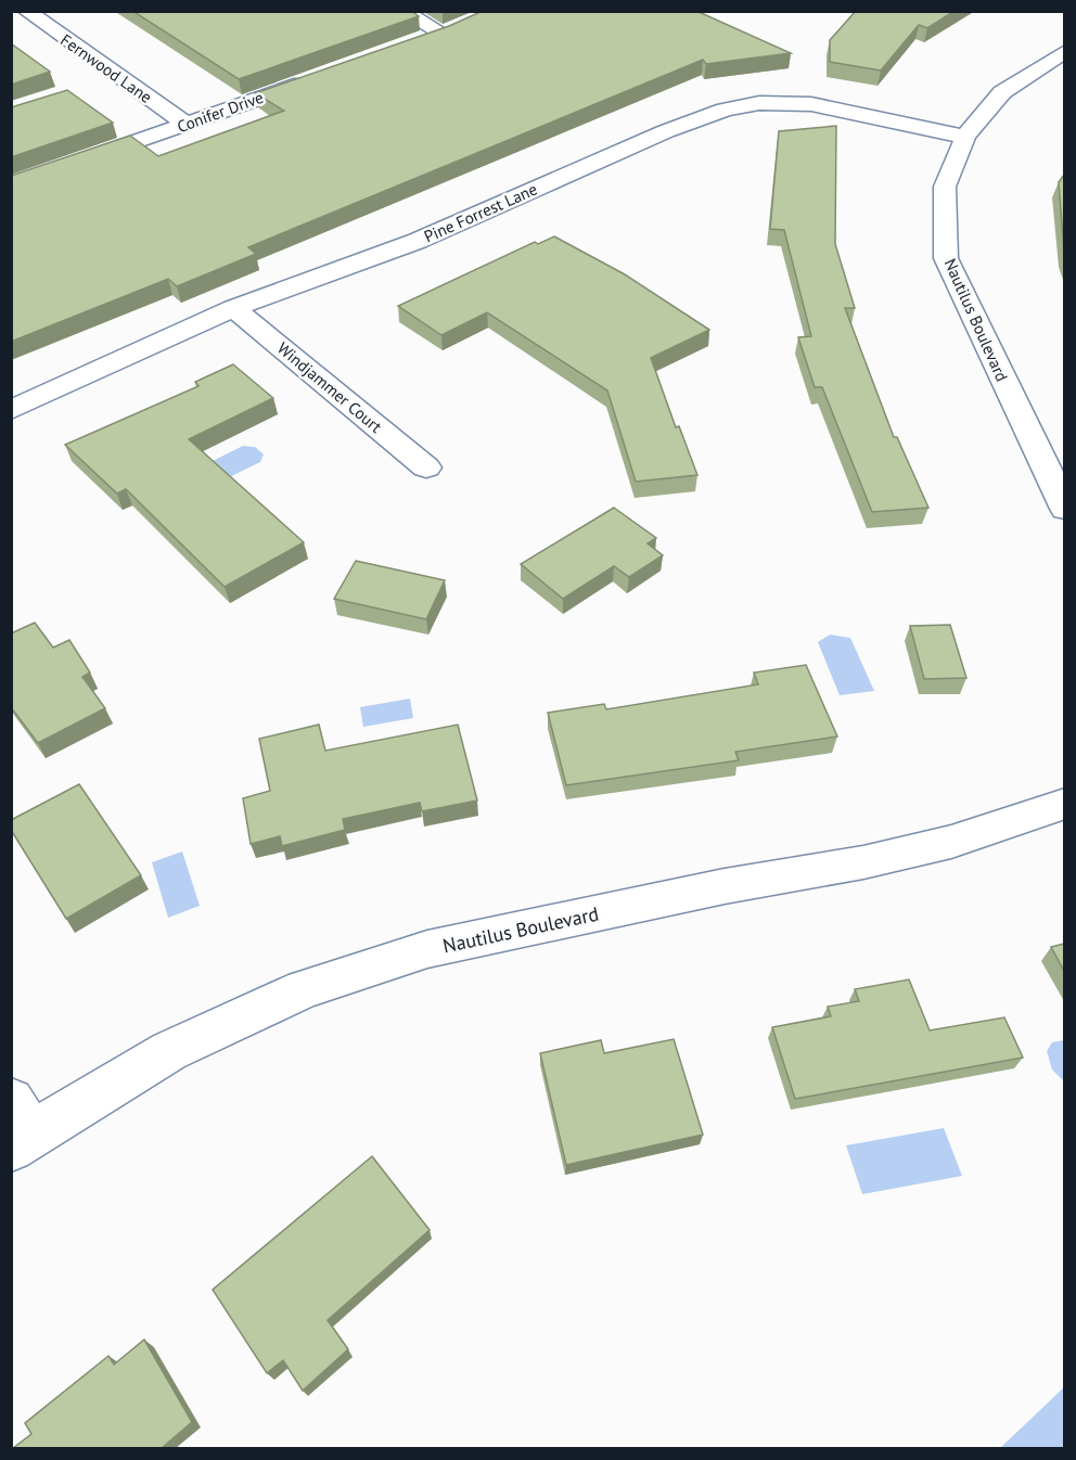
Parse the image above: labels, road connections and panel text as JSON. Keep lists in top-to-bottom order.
{
  "streets": {
    "street": [
      "Fernwood Lane",
      "Conifer Drive",
      "Pine Forrest Lane",
      "Nautilus Boulevard",
      "Windjammer Court"
    ]
  },
  "crossings": [
    ["Fernwood Lane", "Conifer Drive"],
    ["Pine Forrest Lane", "Nautilus Boulevard"],
    ["Pine Forrest Lane", "Windjammer Court"]
  ]
}
